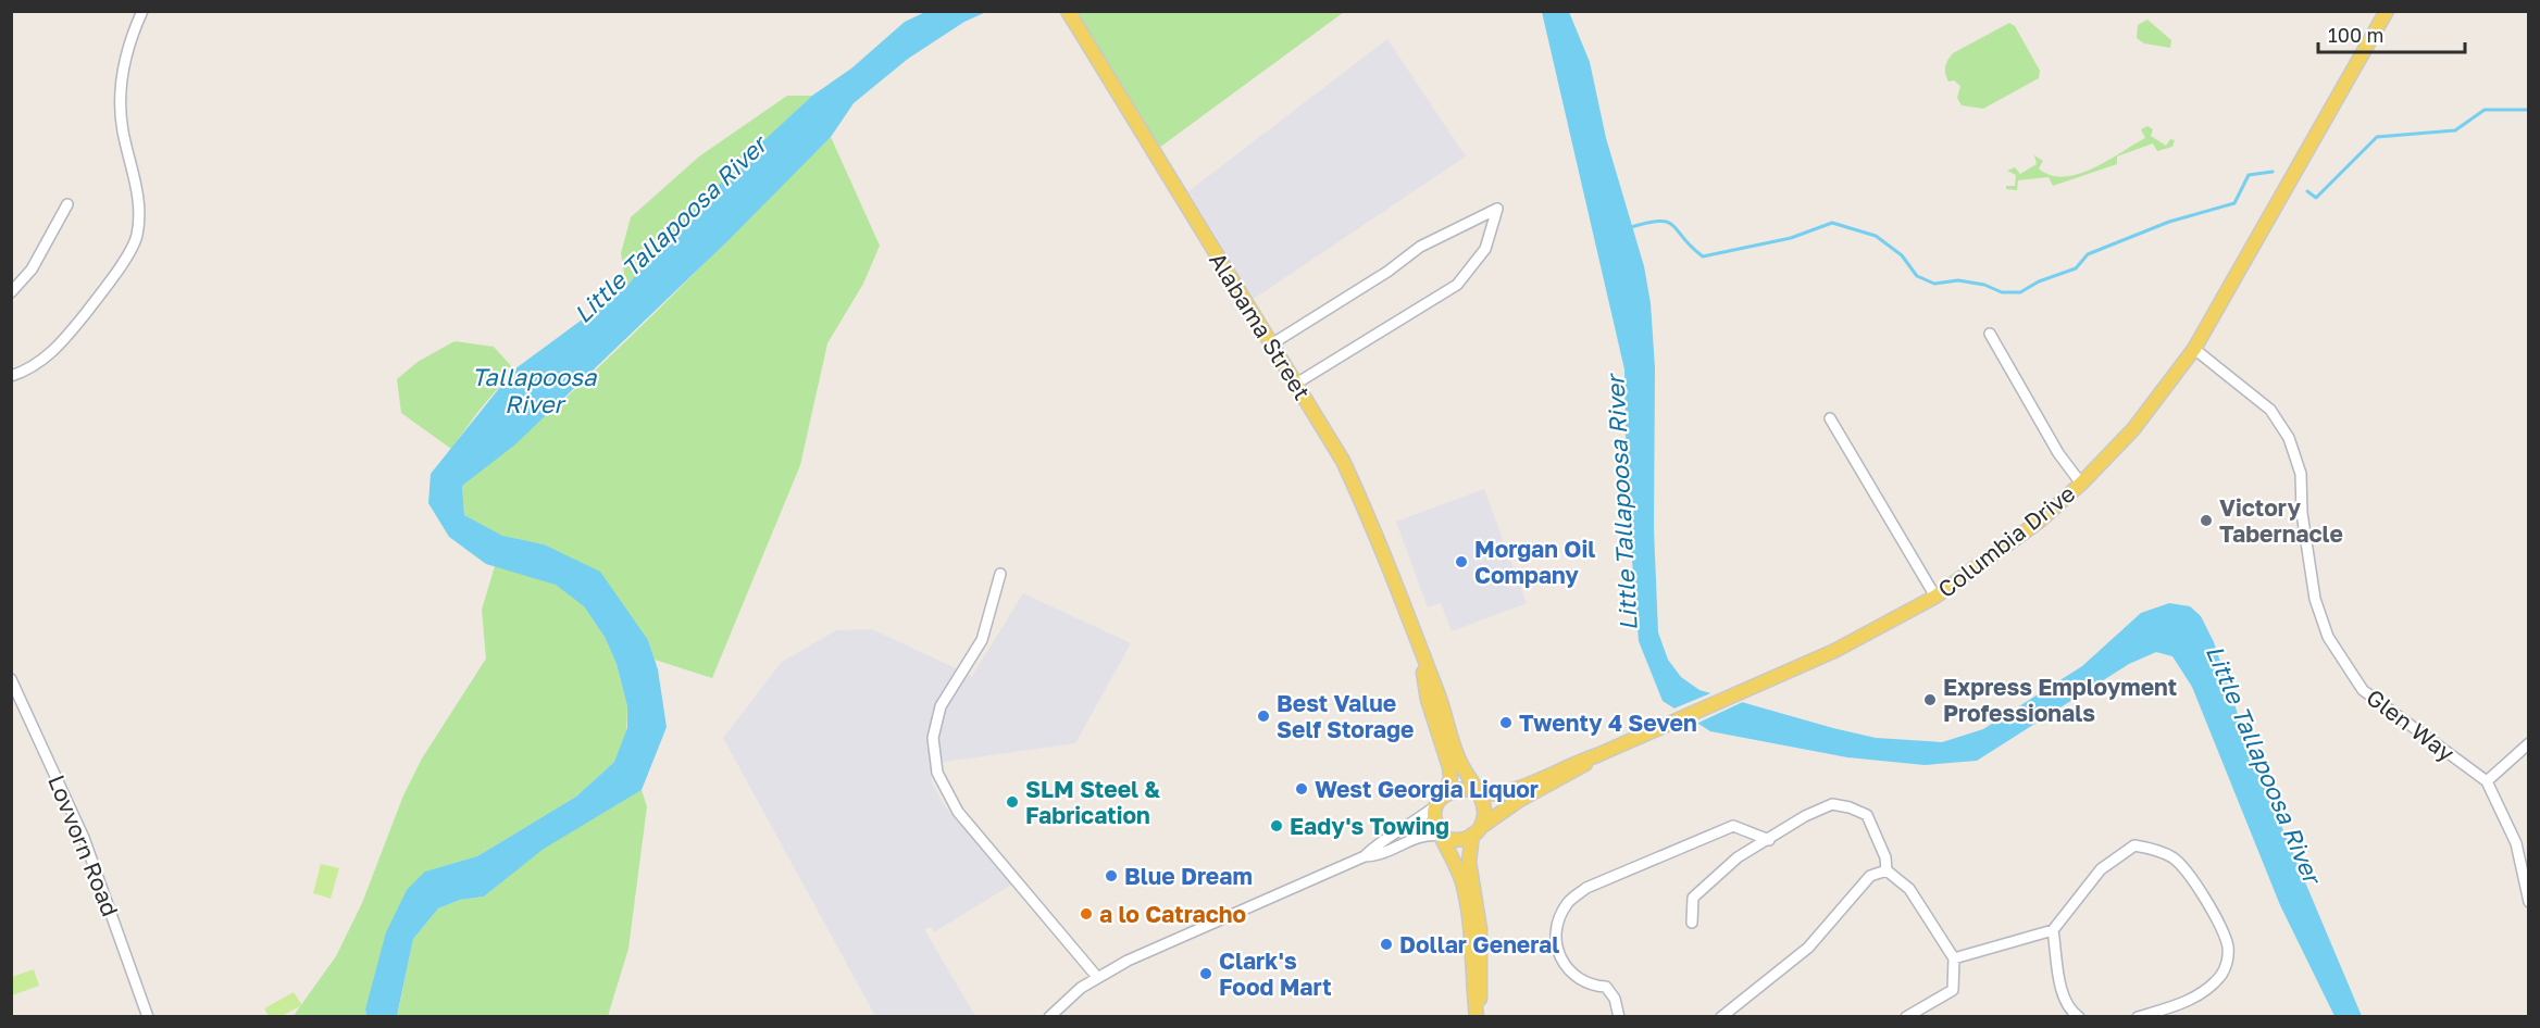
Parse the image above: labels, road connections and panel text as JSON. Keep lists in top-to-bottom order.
{
  "streets": {
    "main road": ["Alabama Street", "Columbia Drive"],
    "street": ["Glen Way", "Lovvorn Road"]
  },
  "crossings": [
    ["Alabama Street", "Columbia Drive"],
    ["Columbia Drive", "Glen Way"]
  ],
  "water": ["Little Tallapoosa River", "Tallapoosa River"],
  "places": [
    "Victory Tabernacle",
    "Morgan Oil Company",
    "Express Employment Professionals",
    "Best Value Self Storage",
    "Twenty 4 Seven",
    "West Georgia Liquor",
    "SLM Steel & Fabrication",
    "Eady's Towing",
    "Blue Dream",
    "a lo Catracho",
    "Dollar General",
    "Clark's Food Mart"
  ],
  "scale_bar": "100 m"
}
